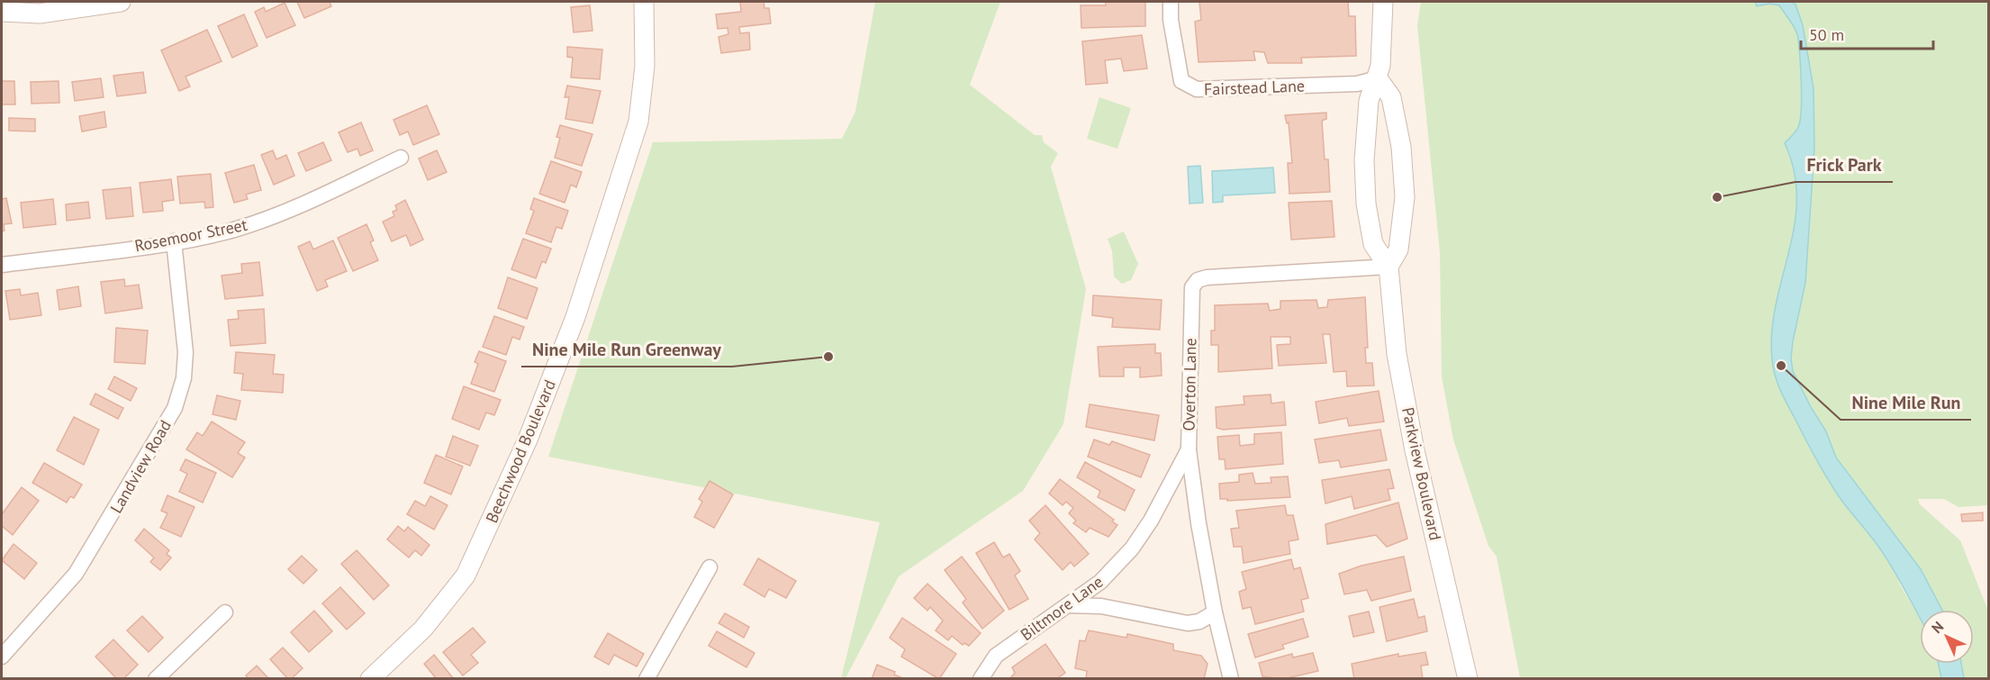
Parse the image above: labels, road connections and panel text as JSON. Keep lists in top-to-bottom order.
{
  "streets": {
    "street": [
      "Fairstead Lane",
      "Rosemoor Street",
      "Overton Lane",
      "Beechwood Boulevard",
      "Landview Road",
      "Parkview Boulevard",
      "Biltmore Lane"
    ]
  },
  "crossings": [
    ["Fairstead Lane", "Parkview Boulevard"],
    ["Rosemoor Street", "Landview Road"],
    ["Overton Lane", "Parkview Boulevard"],
    ["Overton Lane", "Biltmore Lane"]
  ],
  "places": ["Frick Park", "Nine Mile Run Greenway", "Nine Mile Run"],
  "scale_bar": "50 m",
  "north": "top left"
}
